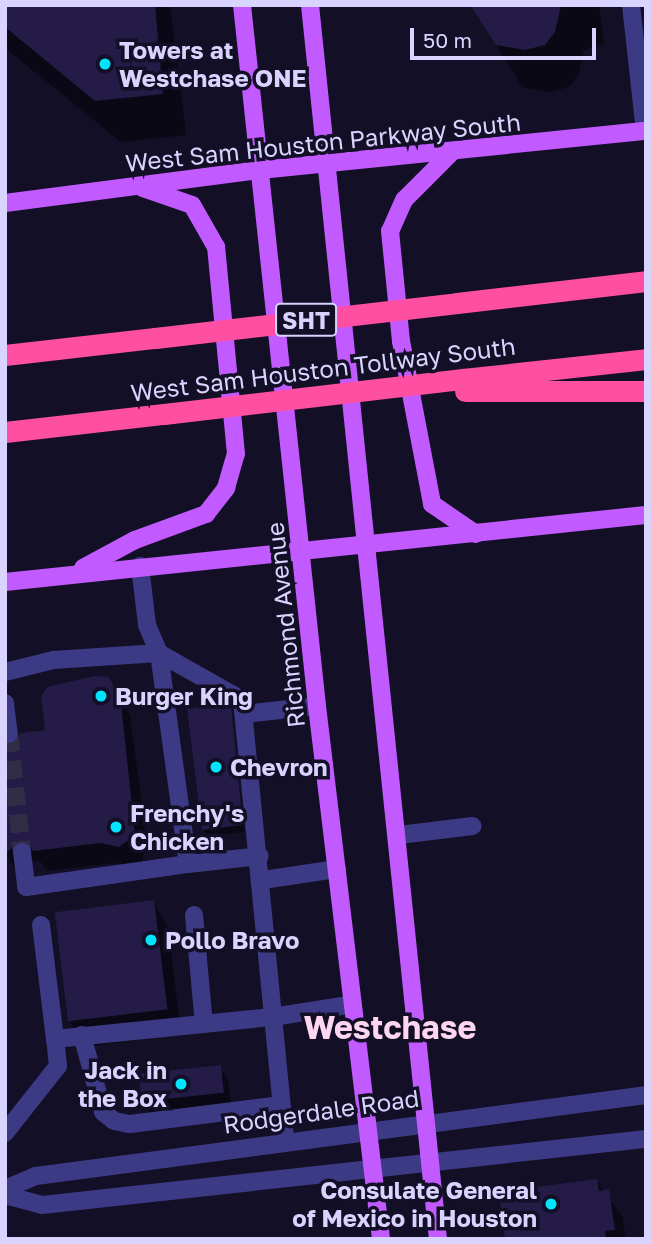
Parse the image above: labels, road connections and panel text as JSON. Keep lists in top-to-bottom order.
{
  "streets": {
    "highway": ["SHT", "West Sam Houston Tollway South"],
    "main road": ["West Sam Houston Parkway South", "Richmond Avenue"],
    "street": ["Rodgerdale Road"]
  },
  "crossings": [
    ["West Sam Houston Parkway South", "Richmond Avenue"],
    ["Richmond Avenue", "Rodgerdale Road"]
  ],
  "districts": ["Westchase"],
  "places": [
    "Towers at Westchase ONE",
    "Burger King",
    "Chevron",
    "Frenchy's Chicken",
    "Pollo Bravo",
    "Jack in the Box",
    "Consulate General of Mexico in Houston"
  ],
  "scale_bar": "50 m"
}
